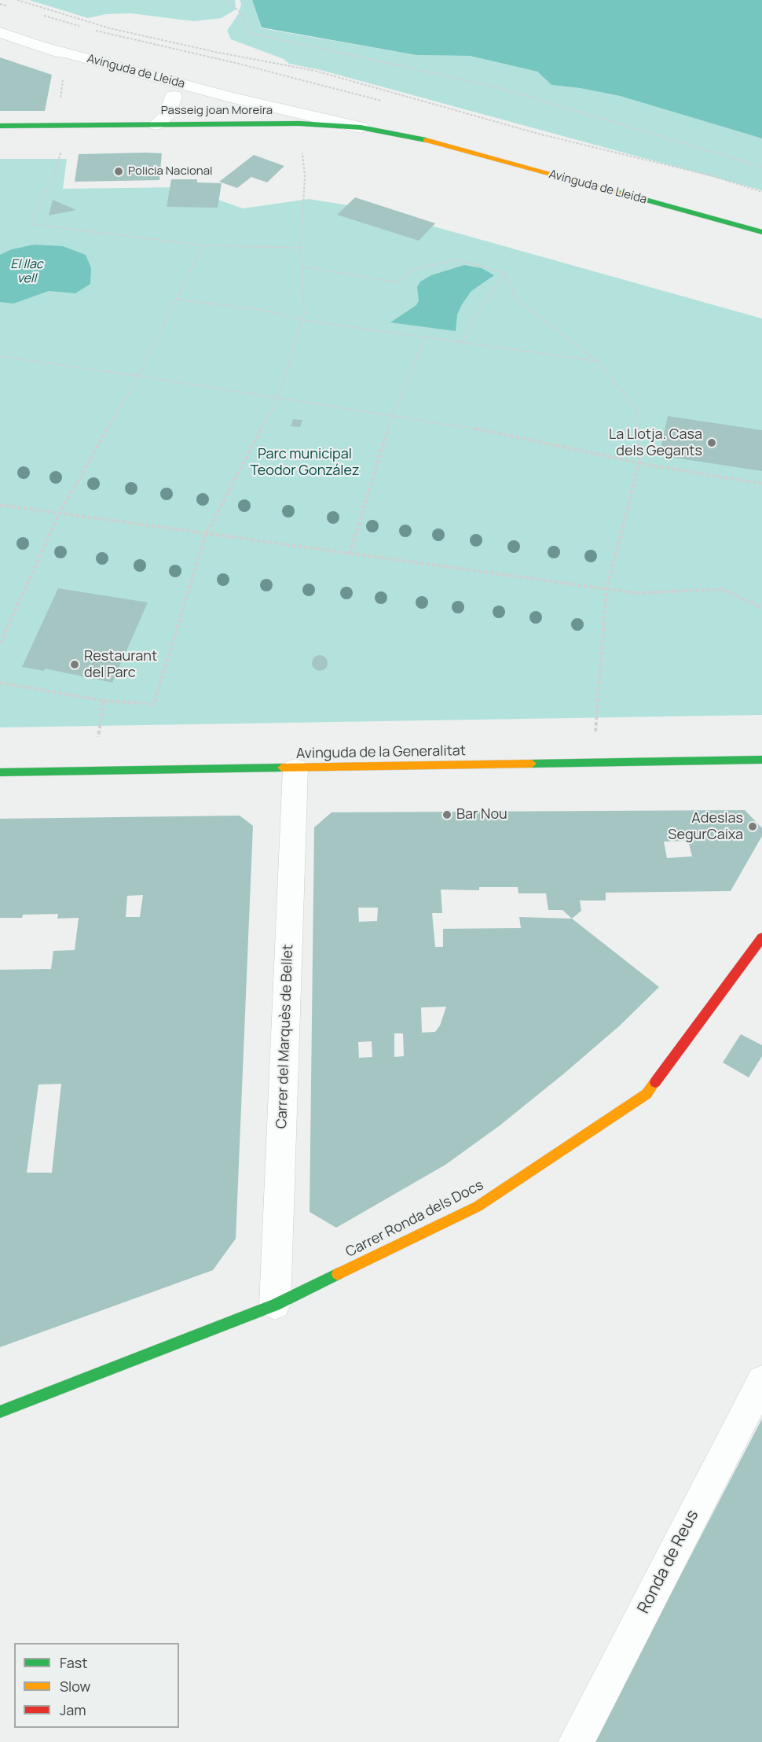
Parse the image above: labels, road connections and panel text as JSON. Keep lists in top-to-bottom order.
{
  "streets": {
    "street": [
      "Avinguda de Lleida",
      "Passeig joan Moreira",
      "Avinguda de la Generalitat",
      "Carrer del Marquès de Bellet",
      "Carrer Ronda dels Docs",
      "Ronda de Reus"
    ]
  },
  "crossings": [
    ["Avinguda de Lleida", "Passeig joan Moreira"],
    ["Avinguda de la Generalitat", "Carrer del Marquès de Bellet"],
    ["Carrer del Marquès de Bellet", "Carrer Ronda dels Docs"]
  ],
  "water": ["El llac vell"],
  "parks": ["Parc municipal Teodor González"],
  "places": [
    "Policia Nacional",
    "La Llotja. Casa dels Gegants",
    "Restaurant del Parc",
    "Bar Nou",
    "Adeslas SegurCaixa"
  ],
  "legend": ["Fast", "Slow", "Jam"]
}
